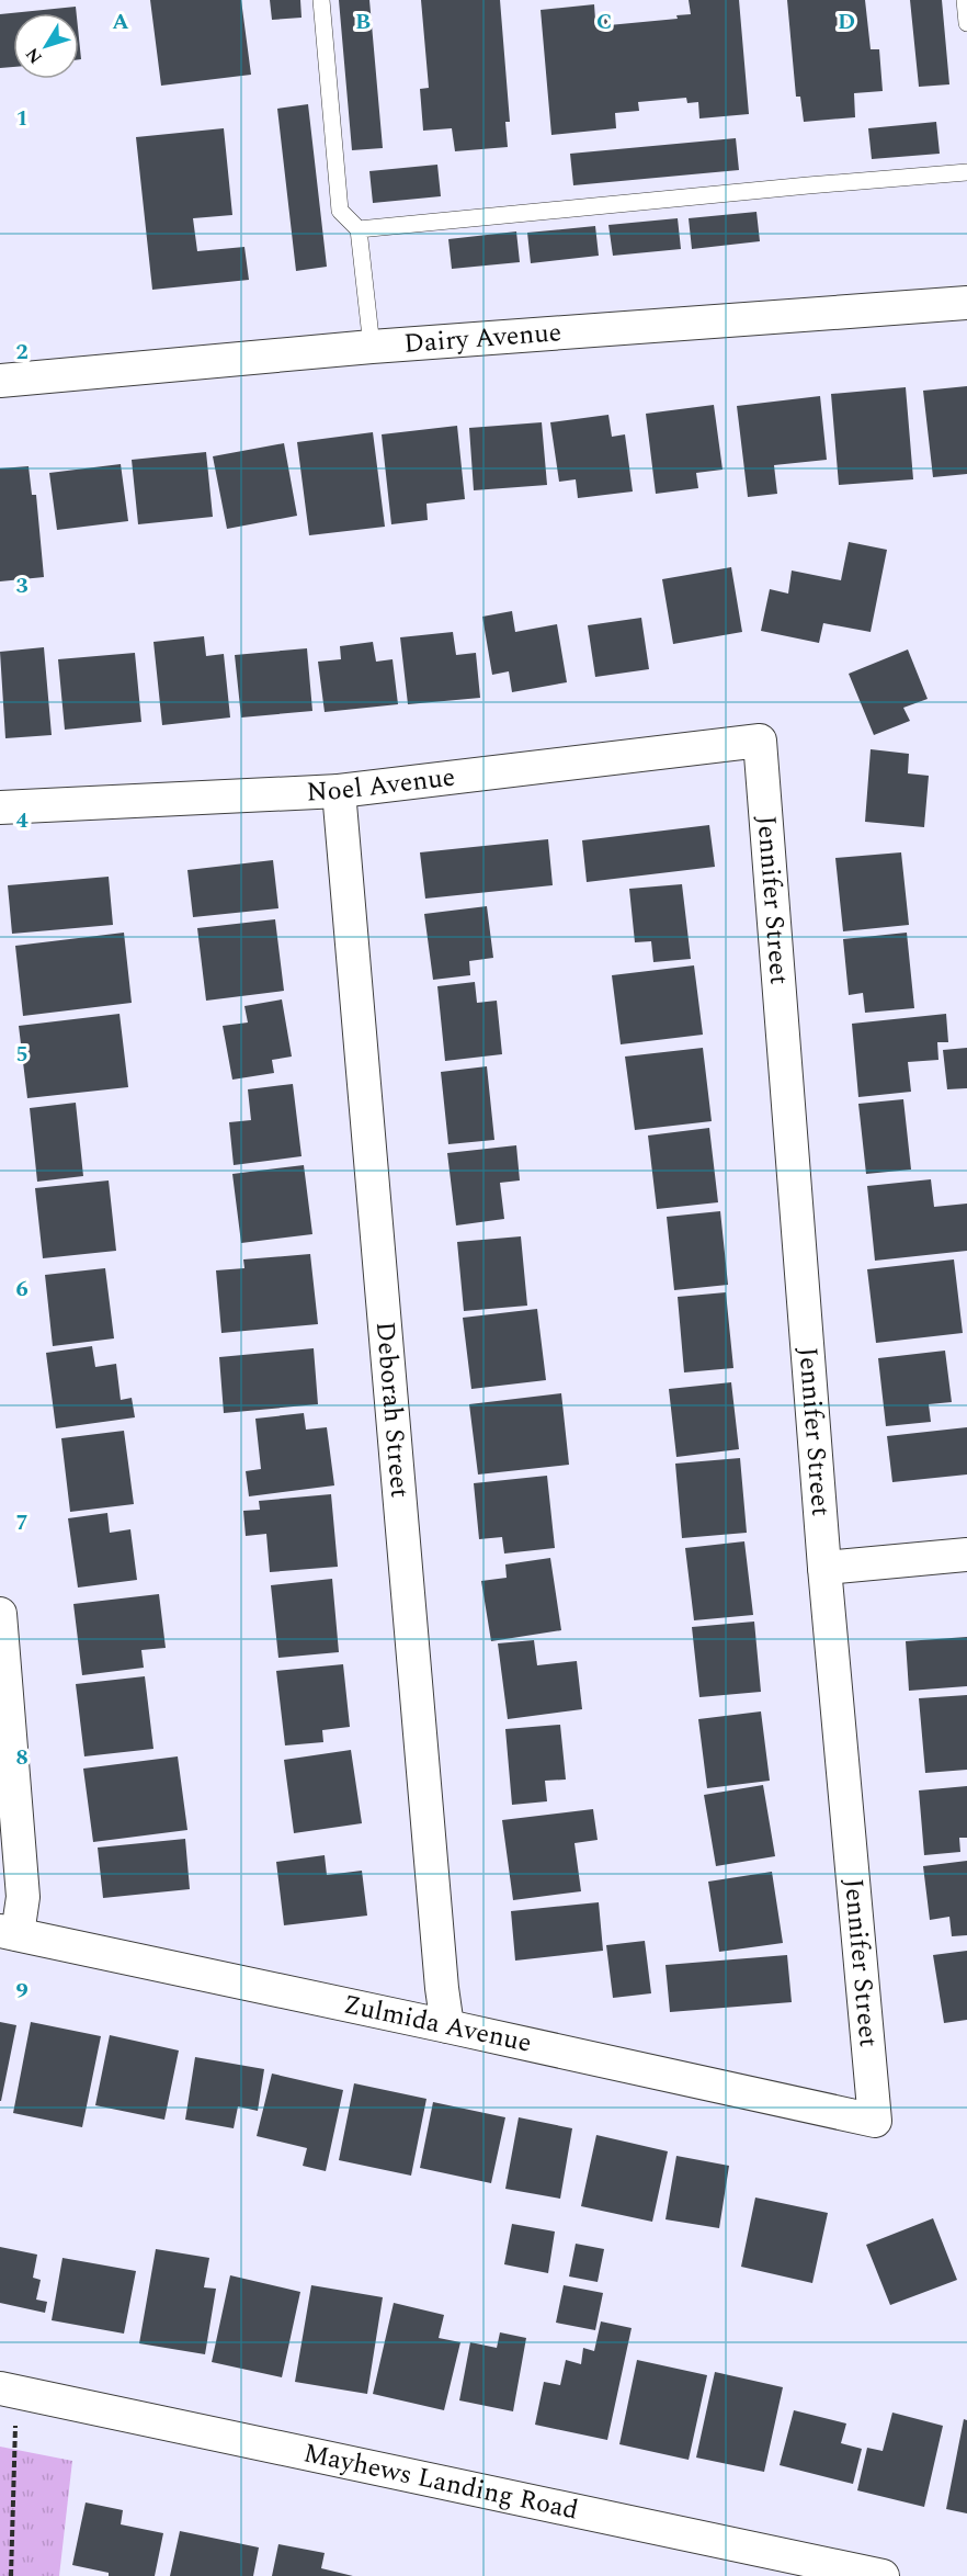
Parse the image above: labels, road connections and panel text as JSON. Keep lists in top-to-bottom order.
{
  "streets": {
    "street": [
      "Dairy Avenue",
      "Noel Avenue",
      "Jennifer Street",
      "Deborah Street",
      "Zulmida Avenue",
      "Mayhews Landing Road"
    ]
  },
  "crossings": [
    ["Noel Avenue", "Jennifer Street"],
    ["Noel Avenue", "Deborah Street"],
    ["Jennifer Street", "Zulmida Avenue"],
    ["Deborah Street", "Zulmida Avenue"]
  ],
  "north": "bottom left",
  "grid": {
    "columns": [
      "A",
      "B",
      "C",
      "D"
    ],
    "rows": [
      "1",
      "2",
      "3",
      "4",
      "5",
      "6",
      "7",
      "8",
      "9"
    ]
  }
}
